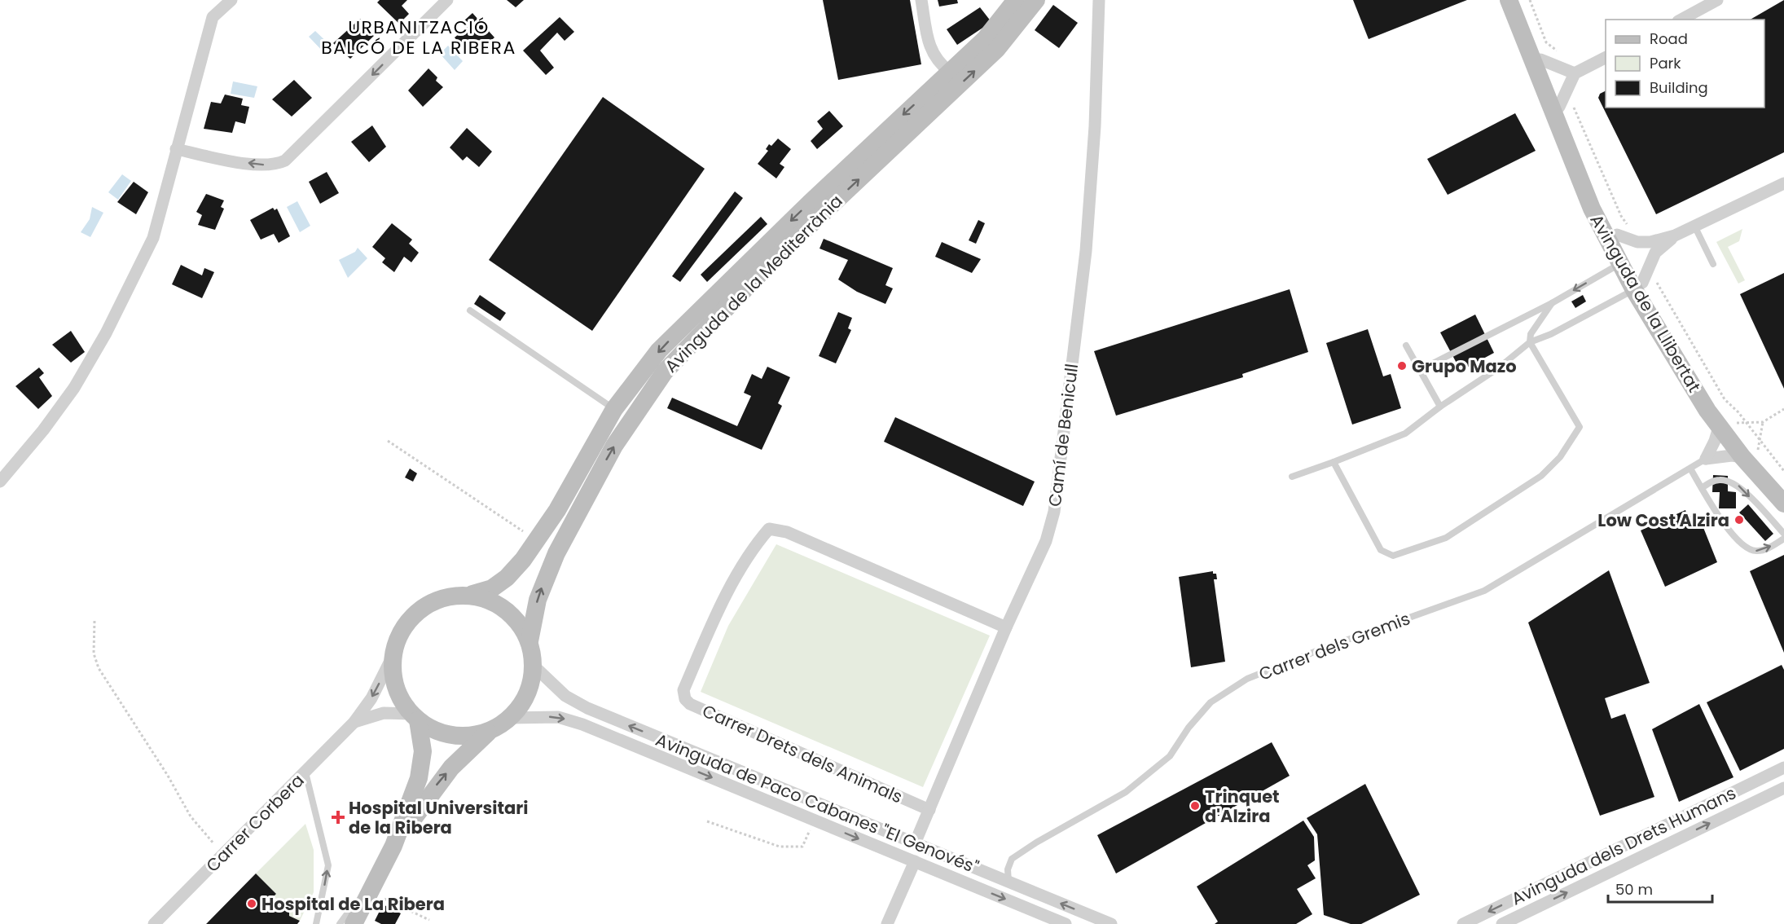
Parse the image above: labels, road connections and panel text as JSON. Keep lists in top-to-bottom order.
{
  "streets": {
    "main road": ["Avinguda de la Mediterrània", "Avinguda de la Llibertat"],
    "street": [
      "Camí de Benicull",
      "Carrer dels Gremis",
      "Carrer Drets dels Animals",
      "Avinguda de Paco Cabanes \"El Genovés\"",
      "Carrer Corbera",
      "Avinguda dels Drets Humans"
    ]
  },
  "crossings": [
    ["Avinguda de la Mediterrània", "Avinguda de Paco Cabanes \"El Genovés\""],
    ["Avinguda de la Mediterrània", "Carrer Corbera"],
    ["Avinguda de la Llibertat", "Carrer dels Gremis"],
    ["Camí de Benicull", "Carrer Drets dels Animals"],
    ["Camí de Benicull", "Avinguda de Paco Cabanes \"El Genovés\""],
    ["Carrer dels Gremis", "Avinguda de Paco Cabanes \"El Genovés\""],
    ["Avinguda de Paco Cabanes \"El Genovés\"", "Carrer Corbera"]
  ],
  "districts": ["URBANITZACIÓ BALCÓ DE LA RIBERA"],
  "places": {
    "other": [
      "Grupo Mazo",
      "Low Cost Alzira",
      "Trinquet d'Alzira",
      "Hospital de La Ribera"
    ],
    "health": ["Hospital Universitari de la Ribera"]
  },
  "legend": ["Road", "Park", "Building"],
  "scale_bar": "50 m"
}
